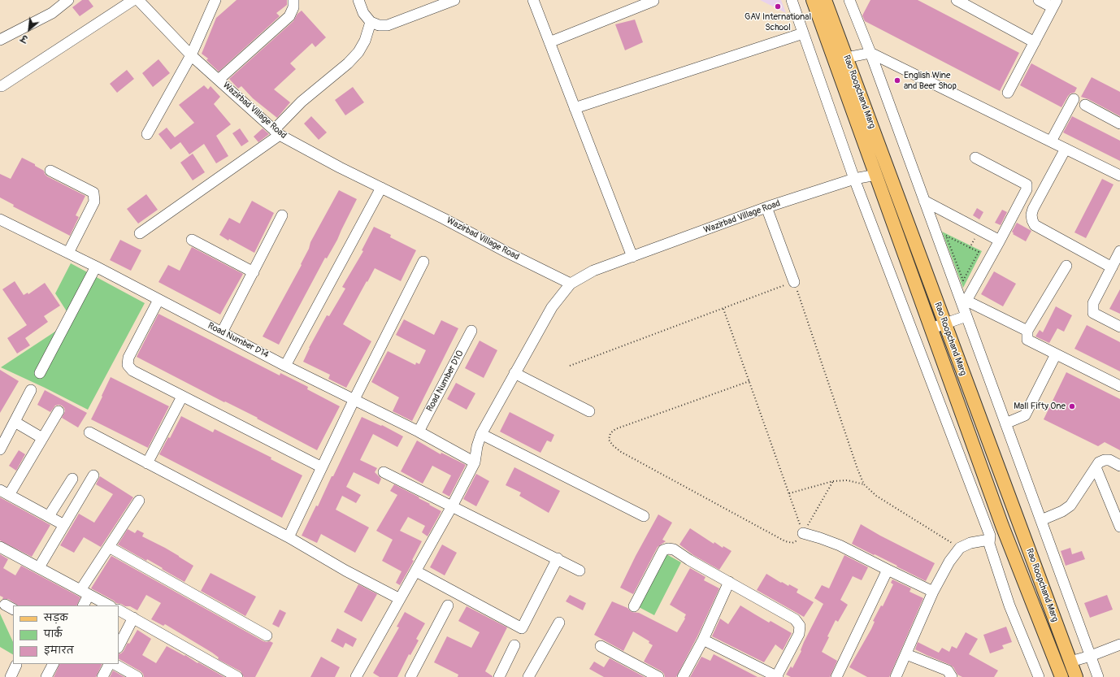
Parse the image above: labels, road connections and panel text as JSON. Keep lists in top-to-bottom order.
{
  "streets": {
    "main road": ["Rao Roopchand Marg"],
    "street": ["Wazirbad Village Road", "Road Number D14", "Road Number D10"]
  },
  "crossings": [
    ["Rao Roopchand Marg", "Wazirbad Village Road"],
    ["Road Number D14", "Road Number D10"]
  ],
  "places": ["GAV International School", "English Wine and Beer Shop", "Mall Fifty One"],
  "legend": ["सड़क", "पार्क", "इमारत"],
  "north": "bottom left"
}
